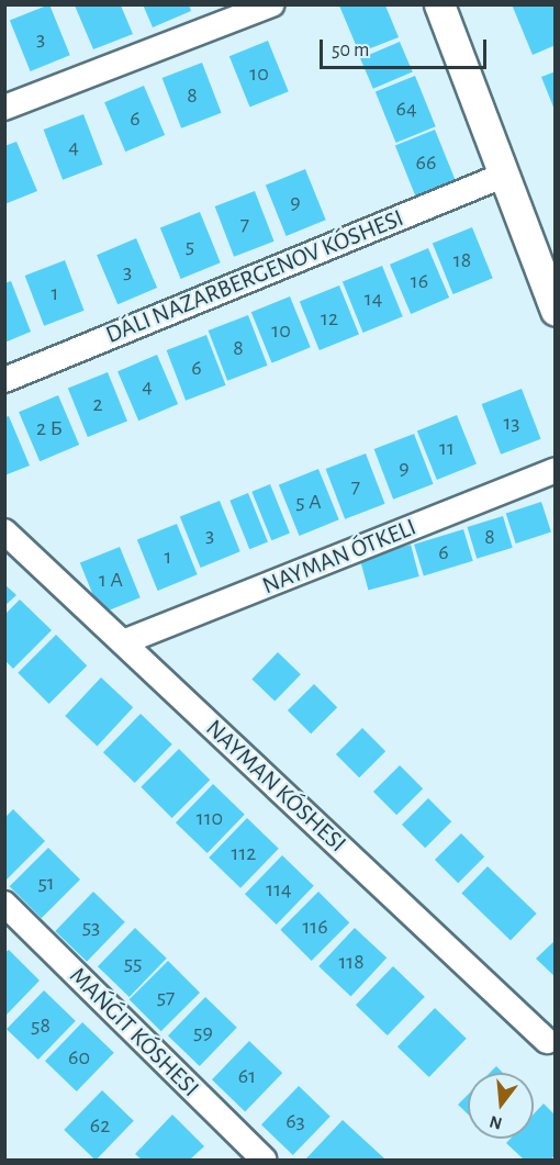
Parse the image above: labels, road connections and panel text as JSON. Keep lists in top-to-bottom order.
{
  "streets": {
    "street": ["DÁLI NAZARBERGENOV KÓSHESI", "NAYMAN ÓTKELI", "NAYMAN KÓSHESI"]
  },
  "crossings": [
    ["NAYMAN ÓTKELI", "NAYMAN KÓSHESI"]
  ],
  "house_numbers": [
    "3",
    "10",
    "8",
    "64",
    "6",
    "4",
    "66",
    "9",
    "7",
    "5",
    "18",
    "3",
    "16",
    "1",
    "14",
    "12",
    "10",
    "8",
    "6",
    "4",
    "2",
    "13",
    "2 Б",
    "11",
    "9",
    "7",
    "5 А",
    "3",
    "8",
    "6",
    "1",
    "1 А",
    "110",
    "112",
    "51",
    "114",
    "53",
    "116",
    "118",
    "55",
    "57",
    "58",
    "59",
    "60",
    "61",
    "63",
    "62"
  ],
  "scale_bar": "50 m",
  "north": "bottom"
}
